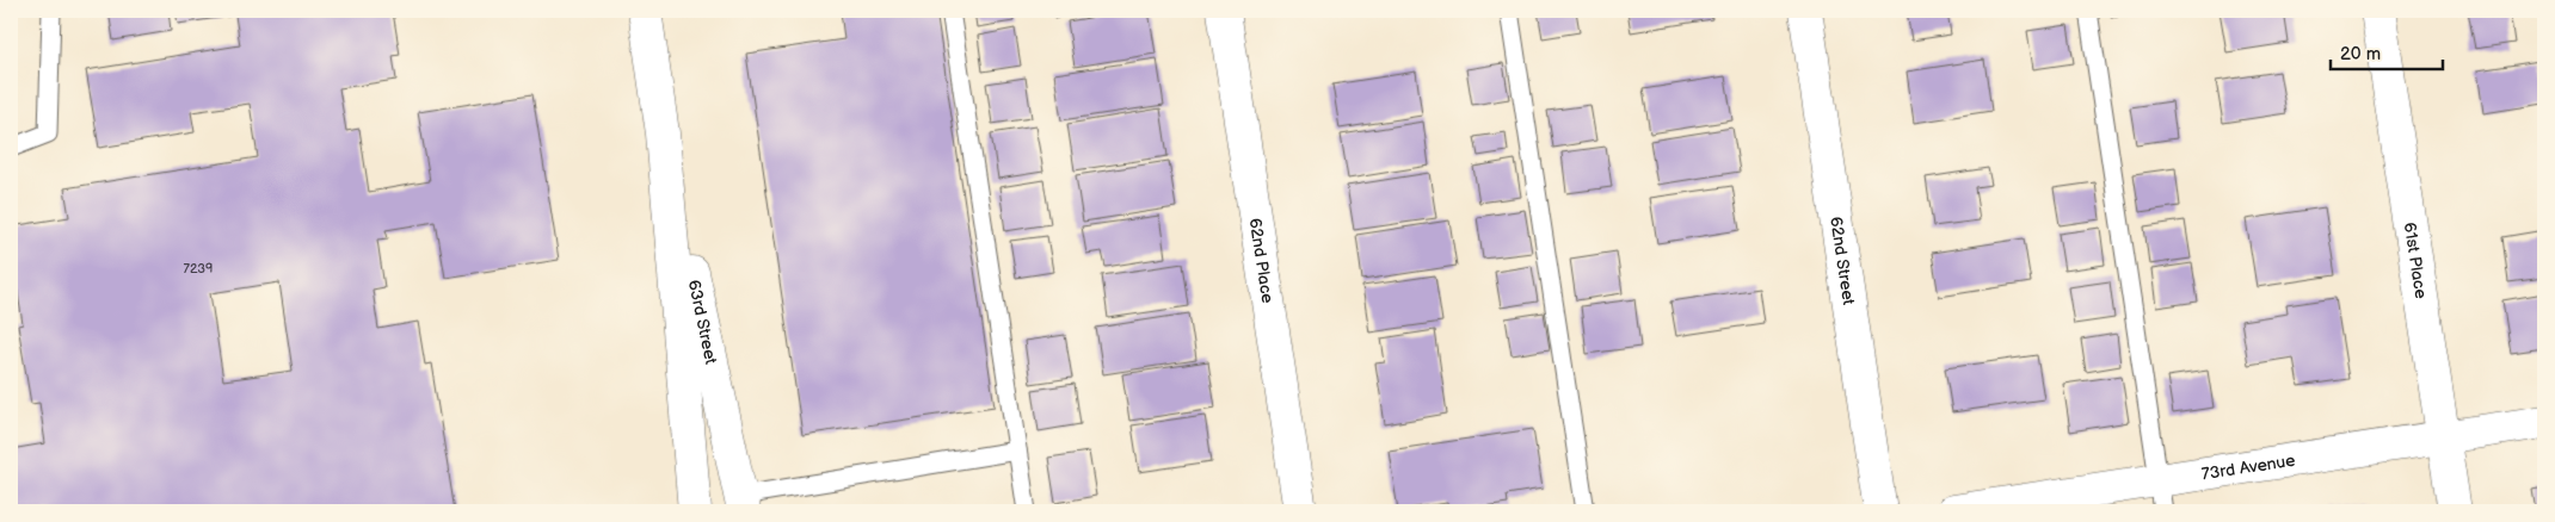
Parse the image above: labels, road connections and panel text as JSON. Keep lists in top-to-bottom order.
{
  "streets": {
    "street": [
      "62nd Place",
      "62nd Street",
      "61st Place",
      "63rd Street",
      "73rd Avenue"
    ]
  },
  "crossings": [
    ["61st Place", "73rd Avenue"]
  ],
  "house_numbers": ["7239"],
  "scale_bar": "20 m"
}
